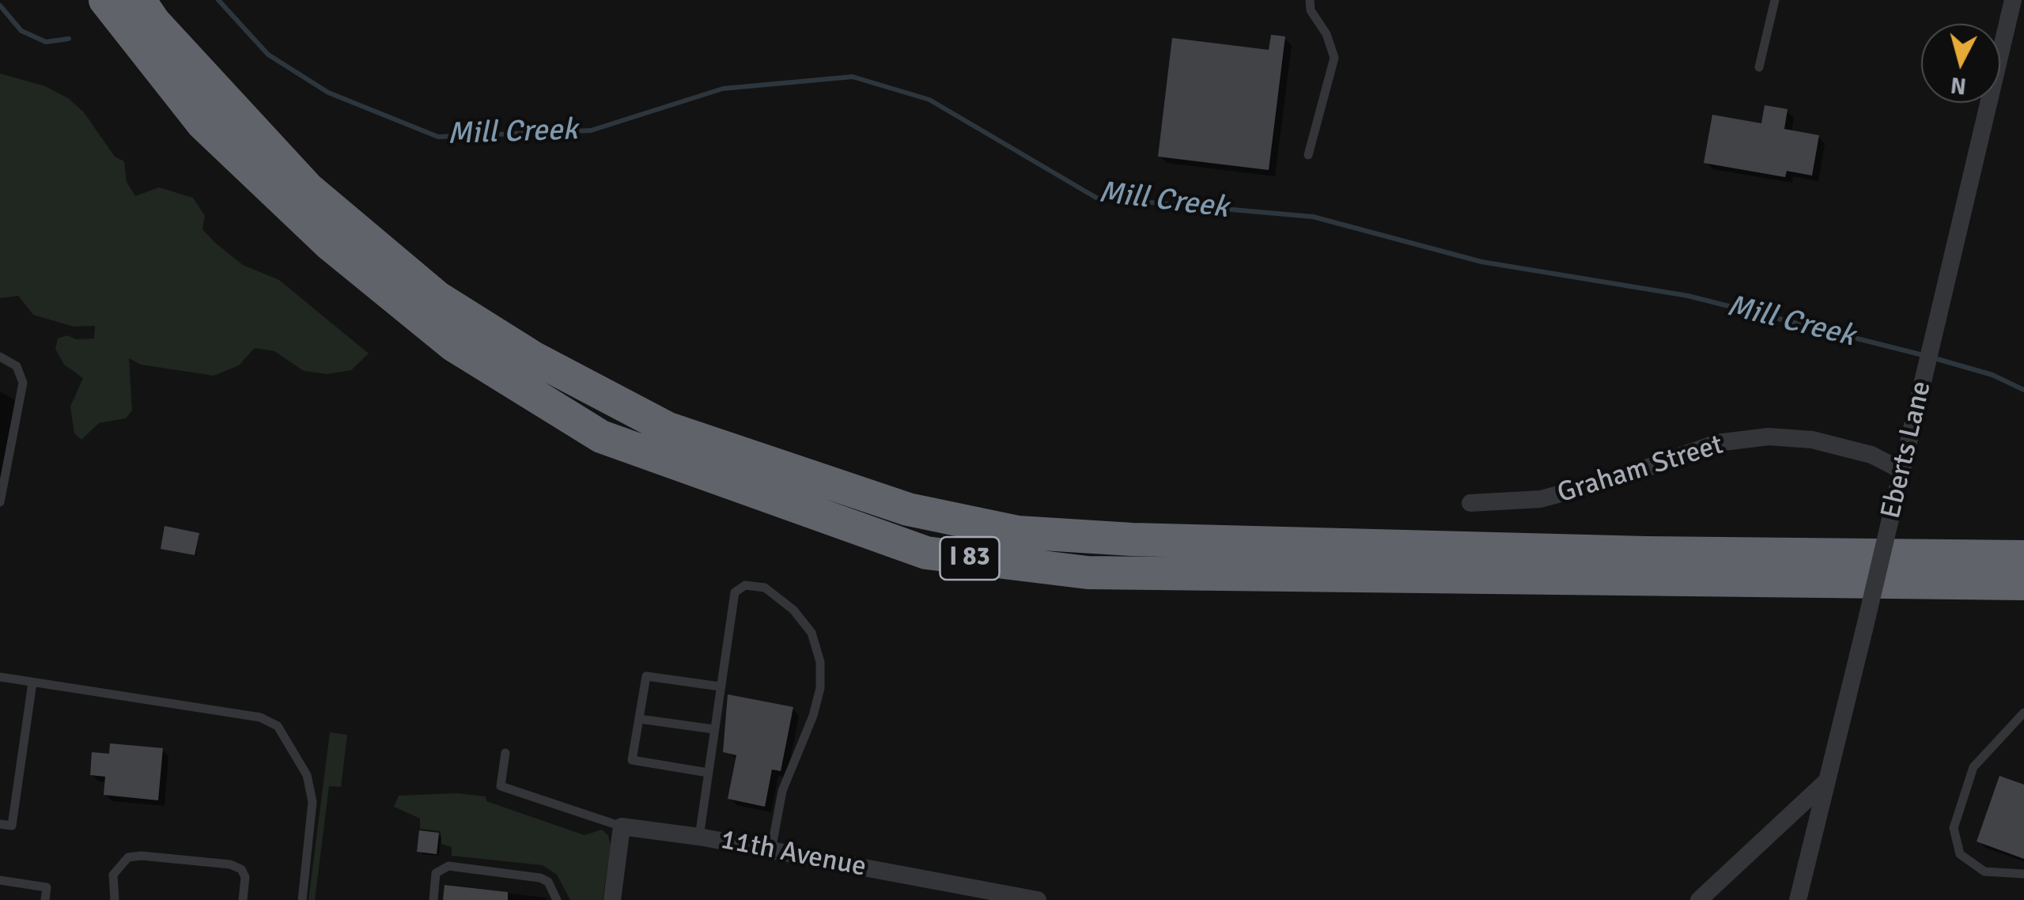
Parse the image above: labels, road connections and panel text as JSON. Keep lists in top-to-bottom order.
{
  "streets": {
    "highway": ["I 83"],
    "street": ["Eberts Lane", "Graham Street", "11th Avenue"]
  },
  "crossings": [
    ["Eberts Lane", "Graham Street"]
  ],
  "water": ["Mill Creek"],
  "north": "bottom"
}
